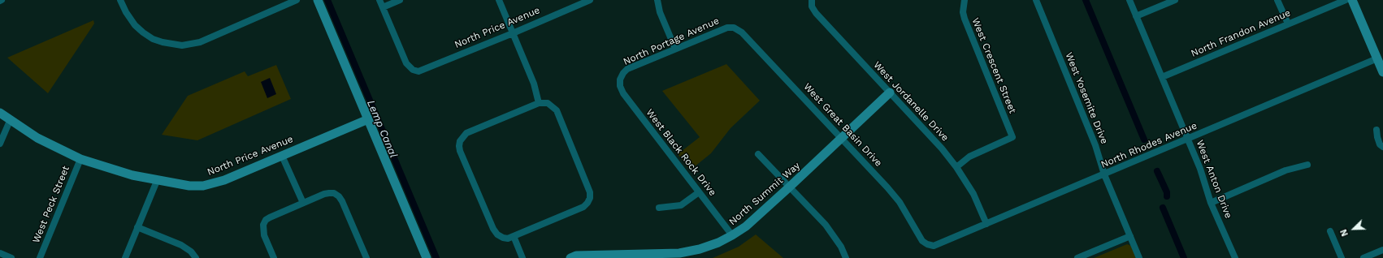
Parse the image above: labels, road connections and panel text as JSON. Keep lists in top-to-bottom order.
{
  "streets": {
    "street": [
      "North Price Avenue",
      "North Frandon Avenue",
      "North Portage Avenue",
      "West Crescent Street",
      "West Yosemite Drive",
      "West Jordanelle Drive",
      "West Great Basin Drive",
      "North Rhodes Avenue",
      "West Black Rock Drive",
      "West Anton Drive",
      "North Summit Way",
      "West Peck Street"
    ]
  },
  "crossings": [
    ["North Price Avenue", "West Peck Street"],
    ["North Frandon Avenue", "West Anton Drive"],
    ["North Portage Avenue", "West Great Basin Drive"],
    ["North Portage Avenue", "West Black Rock Drive"],
    ["West Crescent Street", "West Jordanelle Drive"],
    ["West Yosemite Drive", "North Rhodes Avenue"],
    ["West Jordanelle Drive", "North Rhodes Avenue"],
    ["West Jordanelle Drive", "North Summit Way"],
    ["West Great Basin Drive", "North Rhodes Avenue"],
    ["West Great Basin Drive", "North Summit Way"],
    ["North Rhodes Avenue", "West Anton Drive"],
    ["West Black Rock Drive", "North Summit Way"]
  ],
  "water": ["Lemp Canal"],
  "north": "bottom left"
}
